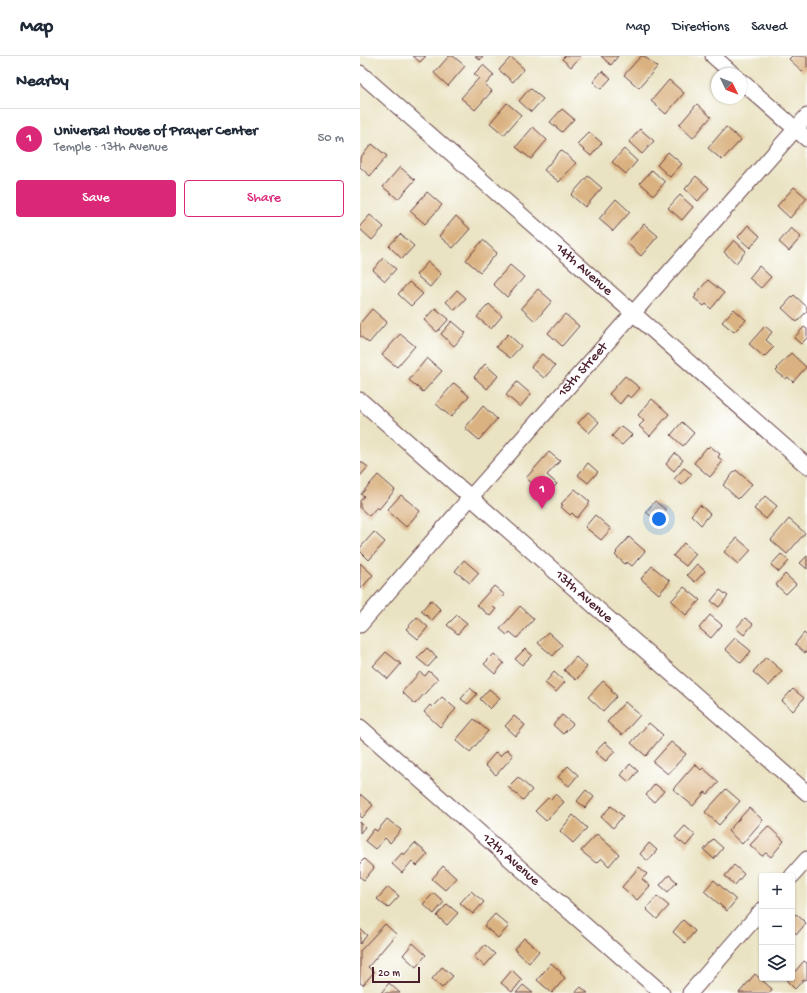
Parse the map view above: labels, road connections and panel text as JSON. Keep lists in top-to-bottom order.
{
  "streets": {
    "street": [
      "14th Avenue",
      "15th Street",
      "13th Avenue",
      "12th Avenue"
    ]
  },
  "crossings": [
    ["14th Avenue", "15th Street"],
    ["15th Street", "13th Avenue"]
  ],
  "scale_bar": "20 m",
  "north": "bottom right",
  "page": {
    "header": "Map",
    "nav": ["Map", "Directions", "Saved"],
    "heading": "Nearby",
    "list": [
      {
        "mark": "1",
        "name": "Universal House of Prayer Center",
        "note": "Temple · 13th Avenue",
        "value": "50 m"
      }
    ],
    "buttons": ["Save", "Share"],
    "pins": "1",
    "map_buttons": ["+", "−"],
    "scale": "20 m"
  }
}
